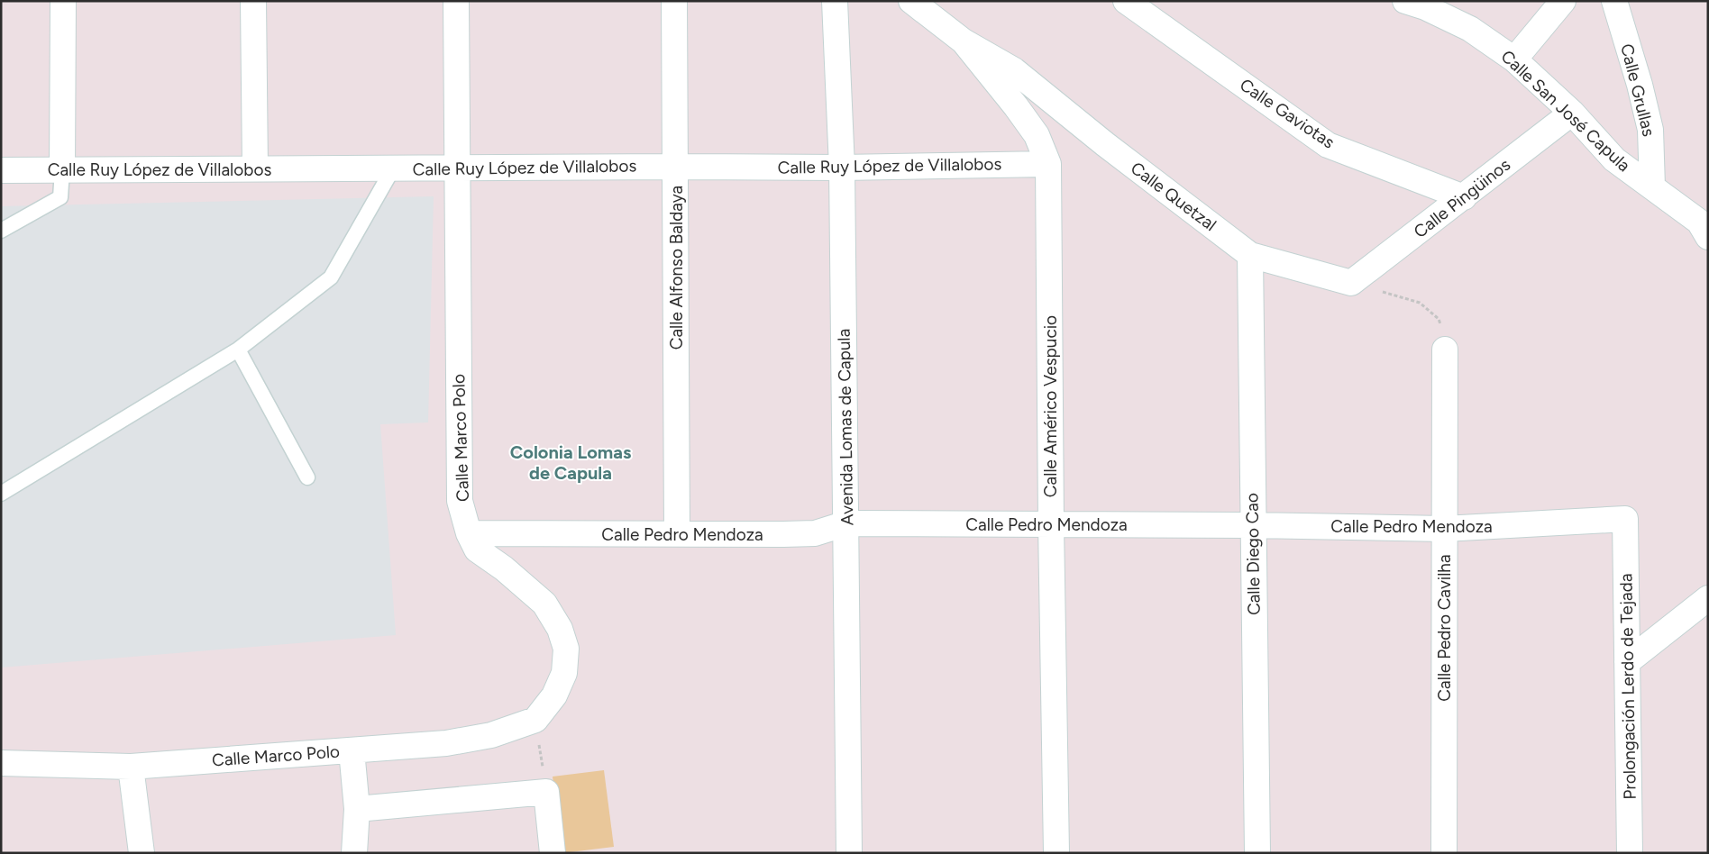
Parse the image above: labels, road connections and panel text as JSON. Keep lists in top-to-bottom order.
{
  "streets": {
    "street": [
      "Calle Grullas",
      "Calle San José Capula",
      "Calle Gaviotas",
      "Calle Ruy López de Villalobos",
      "Calle Quetzal",
      "Calle Pingüinos",
      "Calle Alfonso Baldaya",
      "Calle Américo Vespucio",
      "Avenida Lomas de Capula",
      "Calle Marco Polo",
      "Calle Pedro Mendoza",
      "Calle Diego Cao",
      "Calle Pedro Cavilha",
      "Prolongación Lerdo de Tejada"
    ]
  },
  "crossings": [
    ["Calle Grullas", "Calle San José Capula"],
    ["Calle San José Capula", "Calle Pingüinos"],
    ["Calle Gaviotas", "Calle Pingüinos"],
    ["Calle Ruy López de Villalobos", "Calle Alfonso Baldaya"],
    ["Calle Ruy López de Villalobos", "Calle Américo Vespucio"],
    ["Calle Ruy López de Villalobos", "Avenida Lomas de Capula"],
    ["Calle Ruy López de Villalobos", "Calle Marco Polo"],
    ["Calle Quetzal", "Calle Pingüinos"],
    ["Calle Quetzal", "Calle Américo Vespucio"],
    ["Calle Quetzal", "Calle Diego Cao"],
    ["Calle Alfonso Baldaya", "Calle Pedro Mendoza"],
    ["Calle Américo Vespucio", "Calle Pedro Mendoza"],
    ["Avenida Lomas de Capula", "Calle Pedro Mendoza"],
    ["Calle Marco Polo", "Calle Pedro Mendoza"],
    ["Calle Pedro Mendoza", "Calle Diego Cao"],
    ["Calle Pedro Mendoza", "Calle Pedro Cavilha"],
    ["Calle Pedro Mendoza", "Prolongación Lerdo de Tejada"]
  ],
  "districts": ["Colonia Lomas de Capula"]
}
